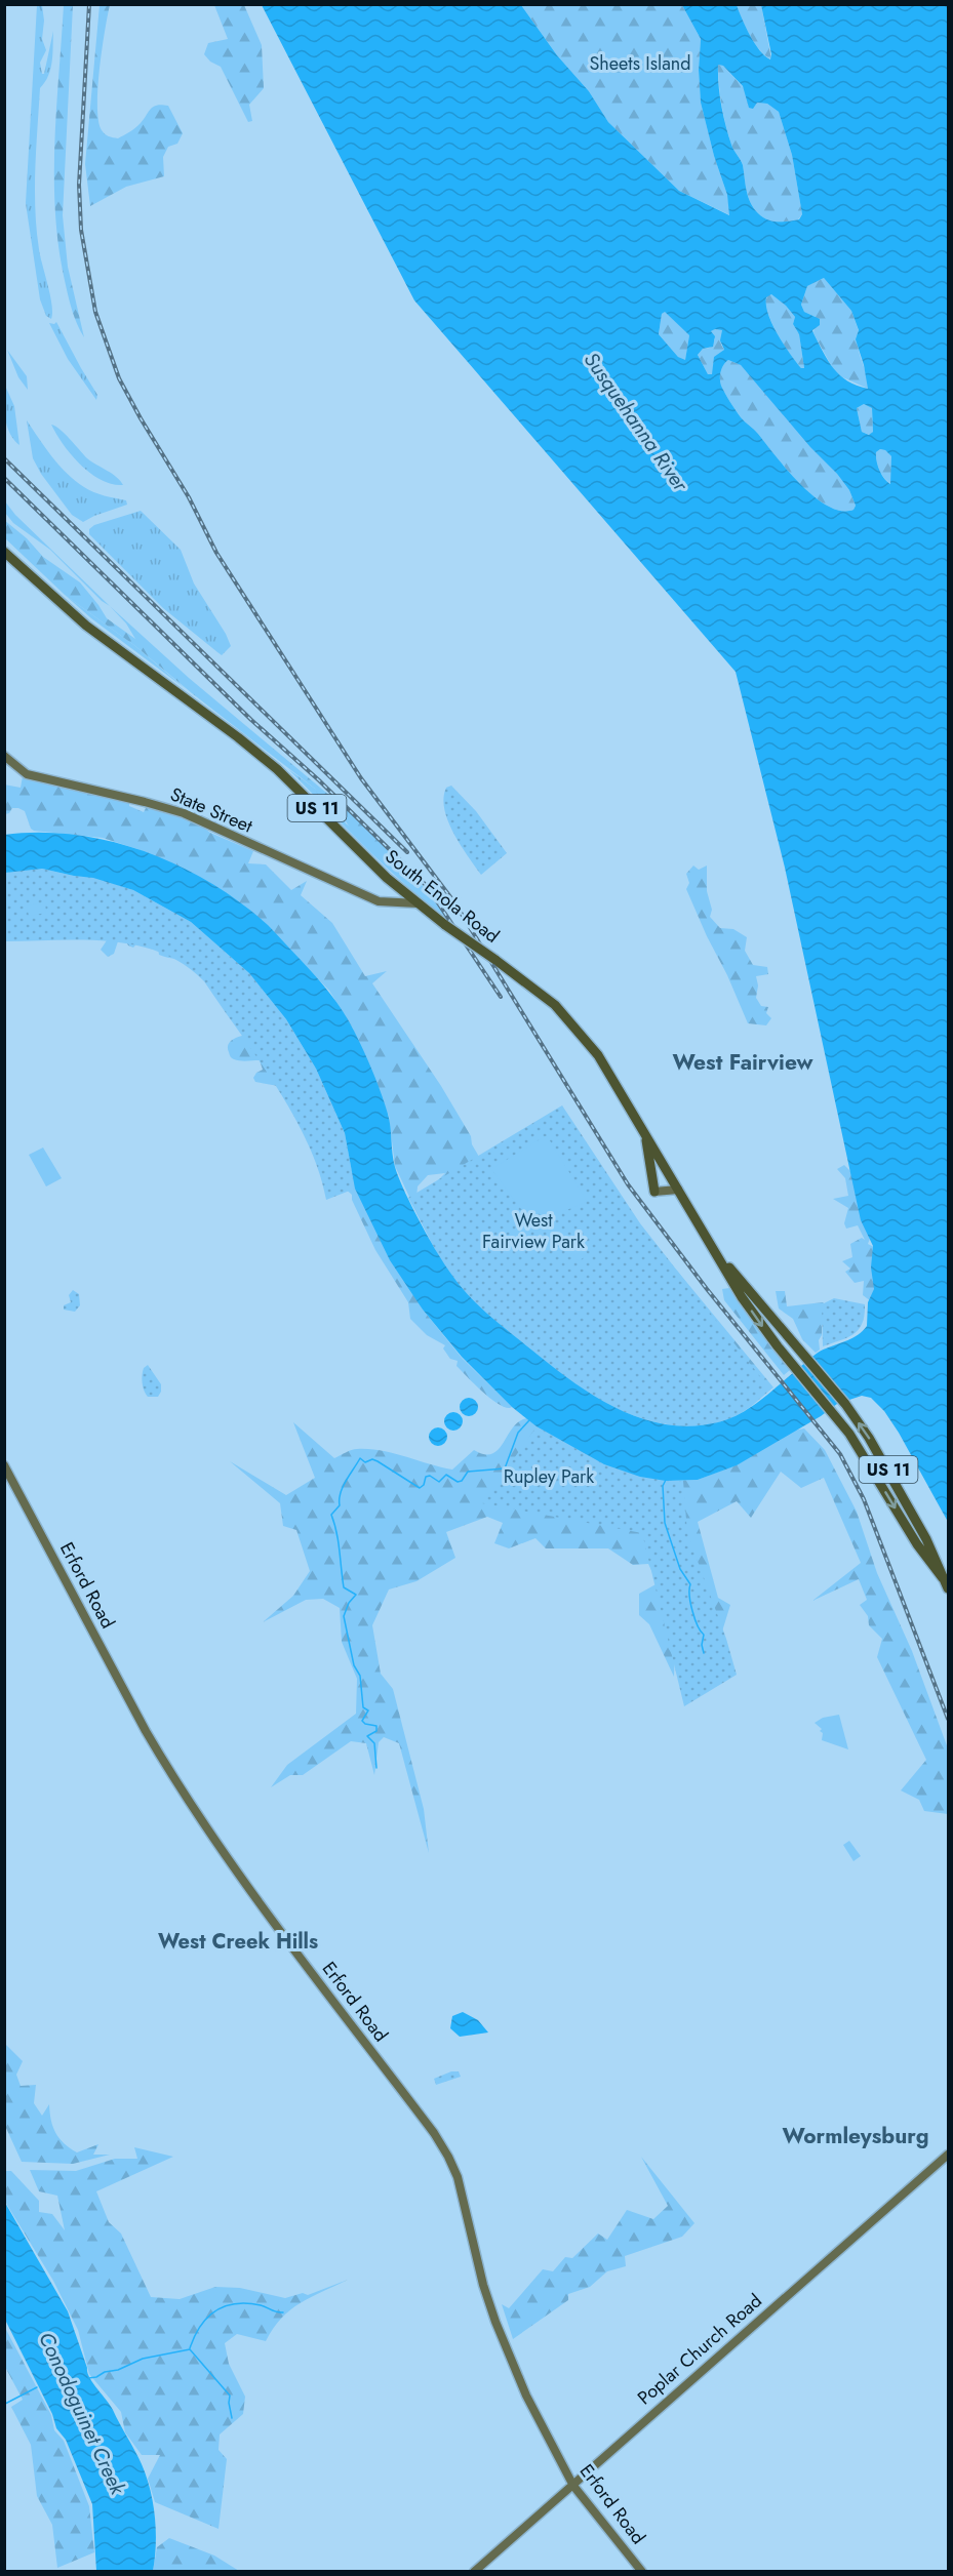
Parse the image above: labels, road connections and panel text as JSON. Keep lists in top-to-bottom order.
{
  "streets": {
    "main road": ["US 11", "South Enola Road"],
    "street": ["State Street", "Erford Road", "Poplar Church Road"]
  },
  "crossings": [
    ["US 11", "South Enola Road"],
    ["State Street", "South Enola Road"],
    ["Erford Road", "Poplar Church Road"]
  ],
  "districts": ["West Fairview", "West Creek Hills", "Wormleysburg"],
  "water": ["Susquehanna River", "Conodoguinet Creek"],
  "parks": ["Sheets Island", "West Fairview Park", "Rupley Park"]
}
